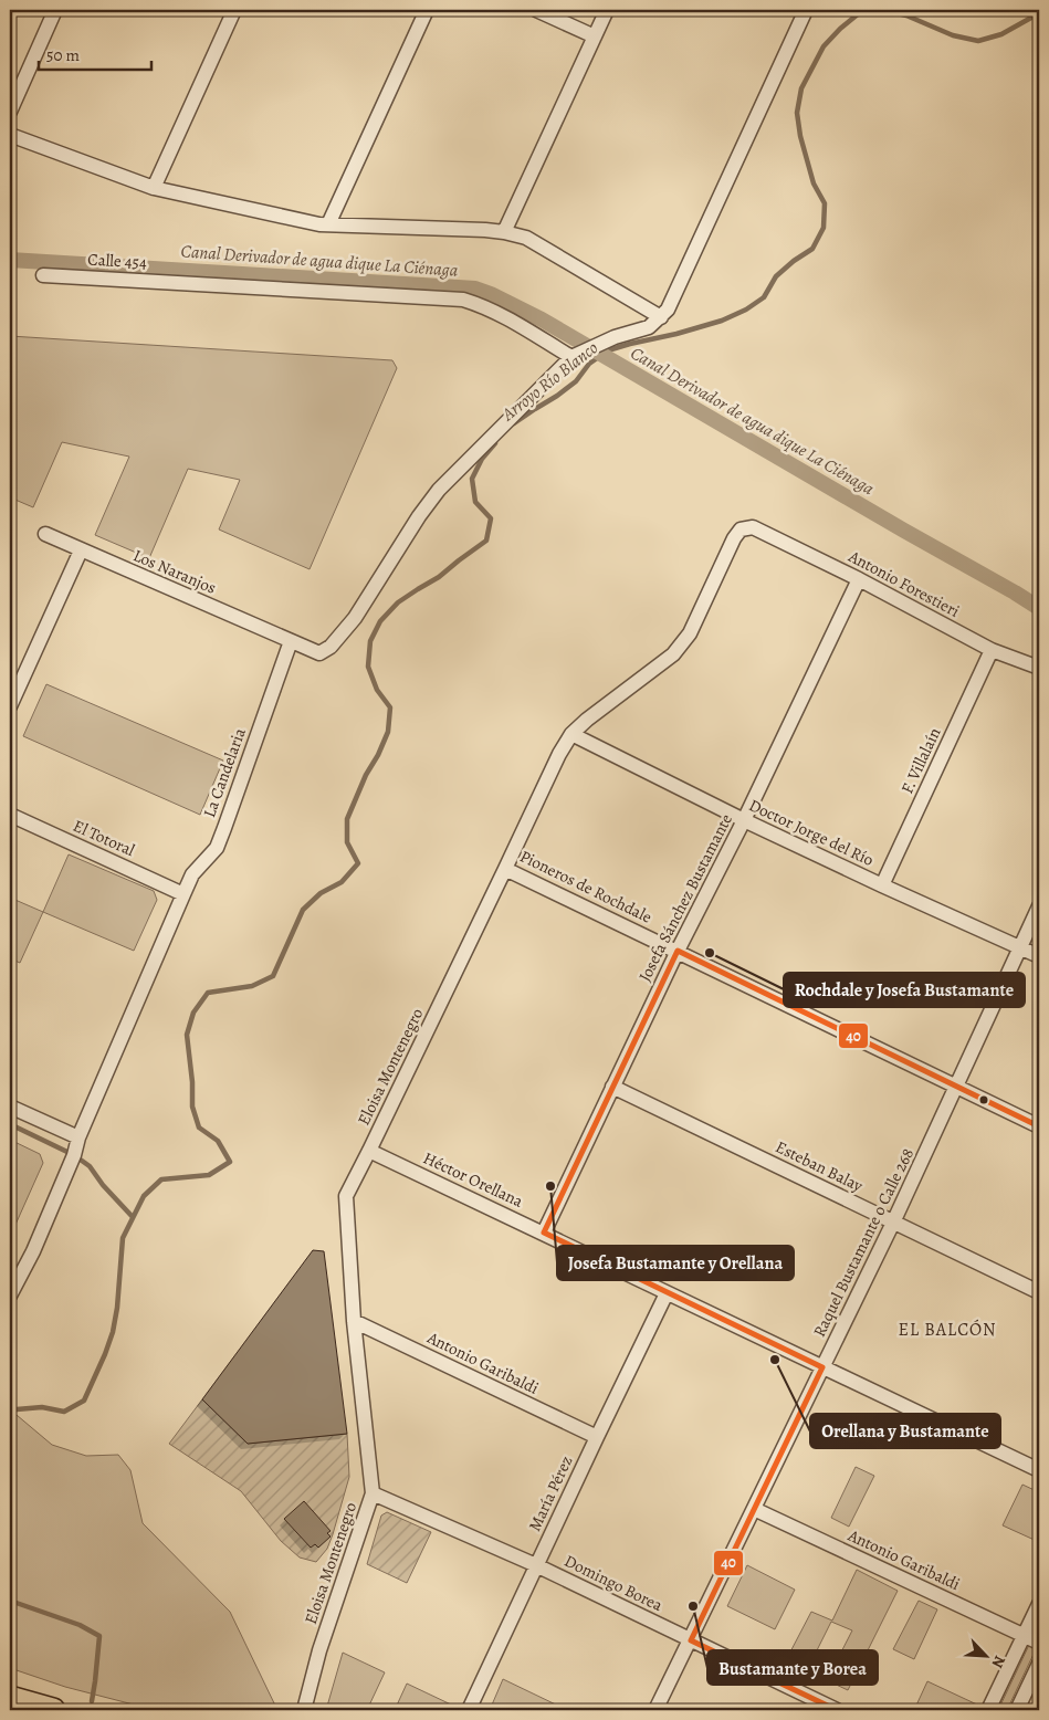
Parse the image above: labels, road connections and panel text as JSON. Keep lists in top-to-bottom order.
{
  "streets": {
    "street": [
      "Calle 454",
      "Los Naranjos",
      "Antonio Forestieri",
      "F. Villalaín",
      "La Candelaria",
      "Doctor Jorge del Río",
      "El Totoral",
      "Pioneros de Rochdale",
      "Josefa Sánchez Bustamante",
      "Eloisa Montenegro",
      "Esteban Balay",
      "Héctor Orellana",
      "Raquel Bustamante o Calle 268",
      "Antonio Garibaldi",
      "María Pérez",
      "Domingo Borea"
    ]
  },
  "crossings": [
    ["Los Naranjos", "La Candelaria"],
    ["Antonio Forestieri", "F. Villalaín"],
    ["Antonio Forestieri", "Josefa Sánchez Bustamante"],
    ["Antonio Forestieri", "Eloisa Montenegro"],
    ["F. Villalaín", "Doctor Jorge del Río"],
    ["La Candelaria", "El Totoral"],
    ["Doctor Jorge del Río", "Josefa Sánchez Bustamante"],
    ["Doctor Jorge del Río", "Eloisa Montenegro"],
    ["Doctor Jorge del Río", "Raquel Bustamante o Calle 268"],
    ["Pioneros de Rochdale", "Josefa Sánchez Bustamante"],
    ["Pioneros de Rochdale", "Eloisa Montenegro"],
    ["Pioneros de Rochdale", "Raquel Bustamante o Calle 268"],
    ["Josefa Sánchez Bustamante", "Esteban Balay"],
    ["Josefa Sánchez Bustamante", "Héctor Orellana"],
    ["Eloisa Montenegro", "Héctor Orellana"],
    ["Eloisa Montenegro", "Antonio Garibaldi"],
    ["Eloisa Montenegro", "Domingo Borea"],
    ["Esteban Balay", "Raquel Bustamante o Calle 268"],
    ["Héctor Orellana", "Raquel Bustamante o Calle 268"],
    ["Héctor Orellana", "María Pérez"],
    ["Raquel Bustamante o Calle 268", "Antonio Garibaldi"],
    ["Raquel Bustamante o Calle 268", "Domingo Borea"],
    ["Antonio Garibaldi", "María Pérez"],
    ["María Pérez", "Domingo Borea"]
  ],
  "districts": ["EL BALCÓN"],
  "water": ["Canal Derivador de agua dique La Ciénaga", "Arroyo Río Blanco"],
  "places": [
    "Rochdale y Josefa Bustamante",
    "Josefa Bustamante y Orellana",
    "Orellana y Bustamante",
    "Bustamante y Borea"
  ],
  "lines": ["transit line 40"],
  "scale_bar": "50 m",
  "north": "bottom right"
}
